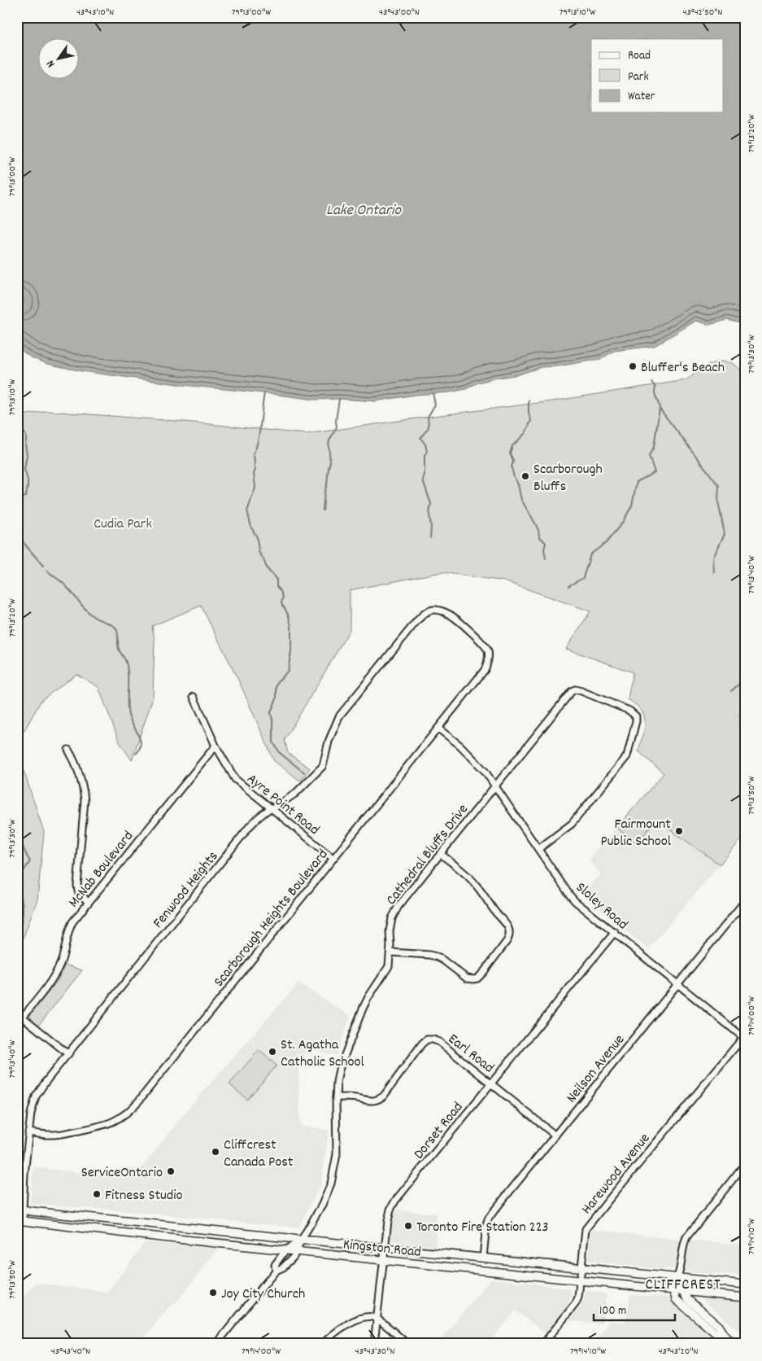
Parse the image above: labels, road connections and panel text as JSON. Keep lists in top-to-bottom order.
{
  "streets": {
    "main road": ["Kingston Road"],
    "street": [
      "Ayre Point Road",
      "Cathedral Bluffs Drive",
      "McNab Boulevard",
      "Fenwood Heights",
      "Sloley Road",
      "Scarborough Heights Boulevard",
      "Earl Road",
      "Neilson Avenue",
      "Dorset Road",
      "Harewood Avenue"
    ]
  },
  "crossings": [
    ["Ayre Point Road", "McNab Boulevard"],
    ["Ayre Point Road", "Fenwood Heights"],
    ["Ayre Point Road", "Scarborough Heights Boulevard"],
    ["Cathedral Bluffs Drive", "Sloley Road"],
    ["Cathedral Bluffs Drive", "Earl Road"],
    ["Cathedral Bluffs Drive", "Kingston Road"],
    ["Fenwood Heights", "Scarborough Heights Boulevard"],
    ["Fenwood Heights", "Kingston Road"],
    ["Sloley Road", "Scarborough Heights Boulevard"],
    ["Sloley Road", "Neilson Avenue"],
    ["Sloley Road", "Dorset Road"],
    ["Sloley Road", "Harewood Avenue"],
    ["Earl Road", "Neilson Avenue"],
    ["Earl Road", "Dorset Road"],
    ["Neilson Avenue", "Kingston Road"],
    ["Dorset Road", "Kingston Road"],
    ["Harewood Avenue", "Kingston Road"]
  ],
  "districts": ["CLIFFCREST"],
  "water": ["Lake Ontario"],
  "parks": ["Cudia Park"],
  "places": [
    "Bluffer's Beach",
    "Scarborough Bluffs",
    "Fairmount Public School",
    "St. Agatha Catholic School",
    "Cliffcrest Canada Post",
    "ServiceOntario",
    "Fitness Studio",
    "Toronto Fire Station 223",
    "Joy City Church"
  ],
  "legend": ["Road", "Park", "Water"],
  "scale_bar": "100 m",
  "north": "bottom left",
  "coordinates": [
    "43°43'10\"N",
    "79°13'00\"W",
    "43°43'00\"N",
    "79°13'10\"W",
    "43°42'50\"N",
    "79°13'20\"W",
    "79°13'30\"W",
    "79°13'40\"W",
    "79°13'50\"W",
    "79°14'00\"W",
    "79°14'10\"W",
    "43°43'40\"N",
    "43°43'30\"N",
    "43°43'20\"N"
  ]
}
